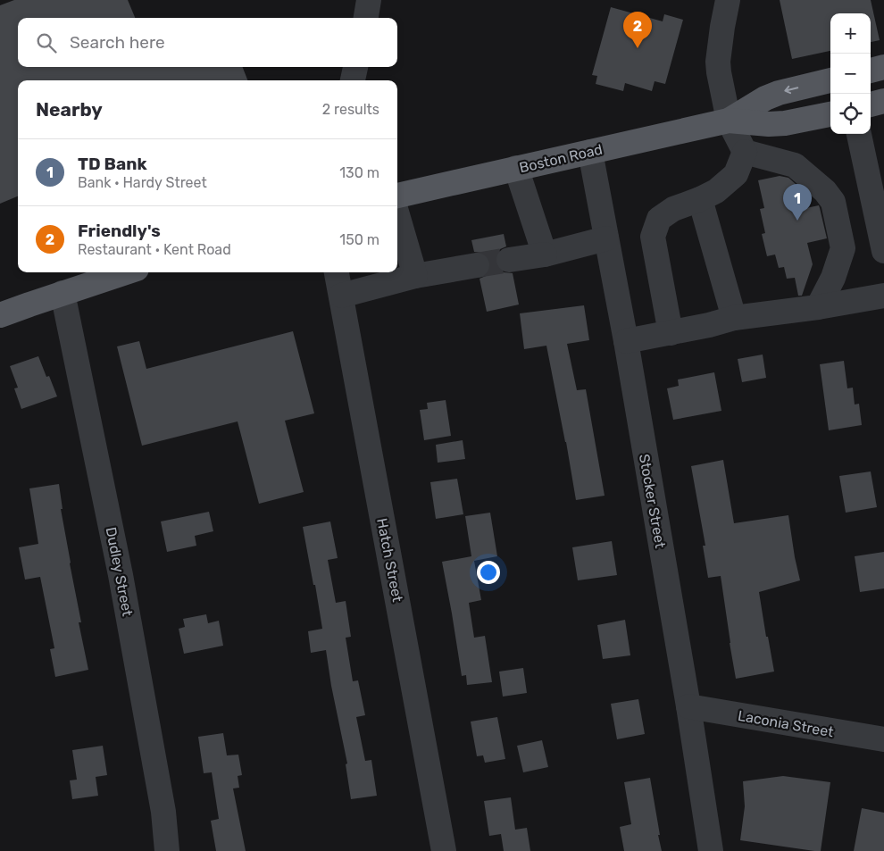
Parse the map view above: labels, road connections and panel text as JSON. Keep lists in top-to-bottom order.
{
  "streets": {
    "main road": ["Boston Road"],
    "street": [
      "Stocker Street",
      "Hatch Street",
      "Dudley Street",
      "Laconia Street"
    ]
  },
  "crossings": [
    ["Boston Road", "Stocker Street"],
    ["Stocker Street", "Laconia Street"]
  ],
  "page": {
    "pins": ["2", "1"],
    "map_buttons": ["+", "−"],
    "search": "Search here",
    "heading": ["Nearby", "2 results"],
    "list": [
      {
        "mark": "1",
        "name": "TD Bank",
        "note": "Bank · Hardy Street",
        "value": "130 m"
      },
      {
        "mark": "2",
        "name": "Friendly's",
        "note": "Restaurant · Kent Road",
        "value": "150 m"
      }
    ]
  }
}
